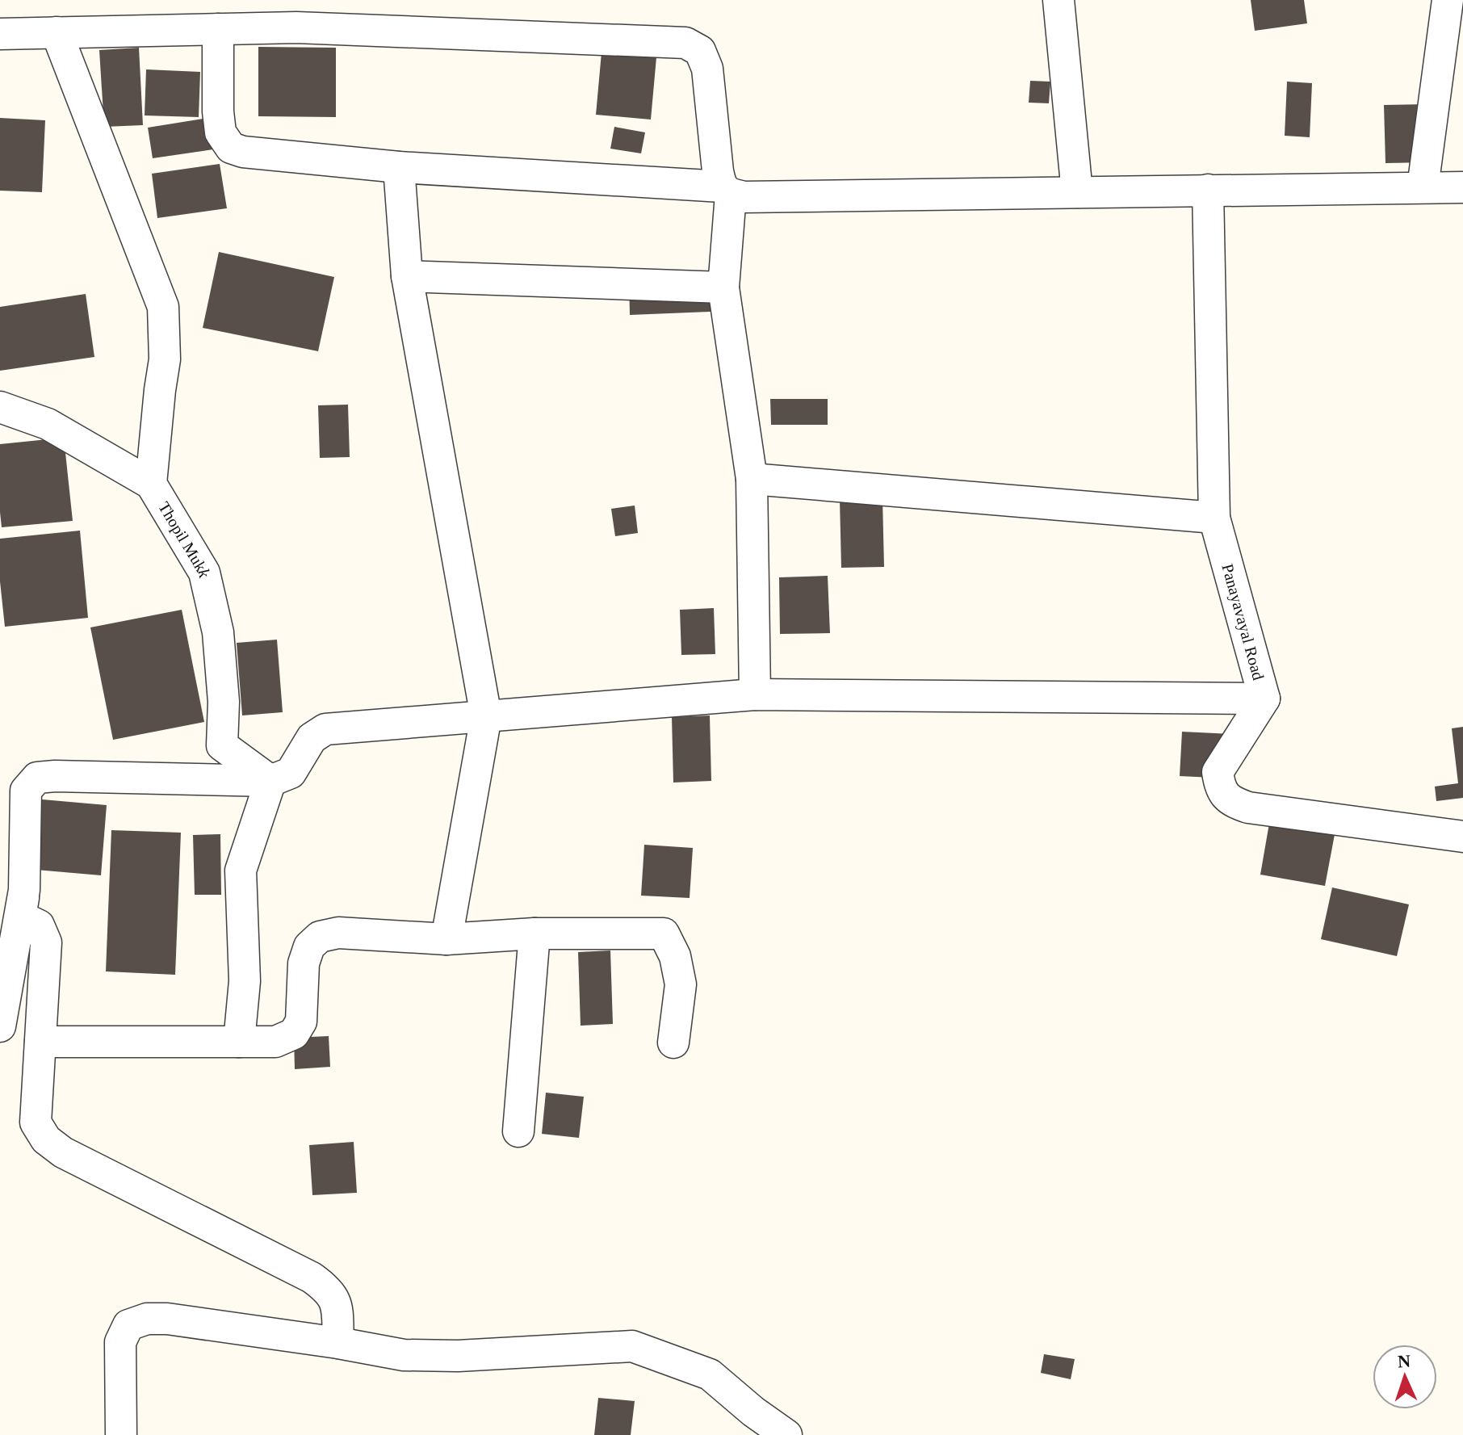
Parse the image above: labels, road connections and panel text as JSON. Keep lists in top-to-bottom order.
{
  "streets": {
    "street": ["Thopil Mukk", "Panayavayal Road"]
  },
  "north": "top"
}
